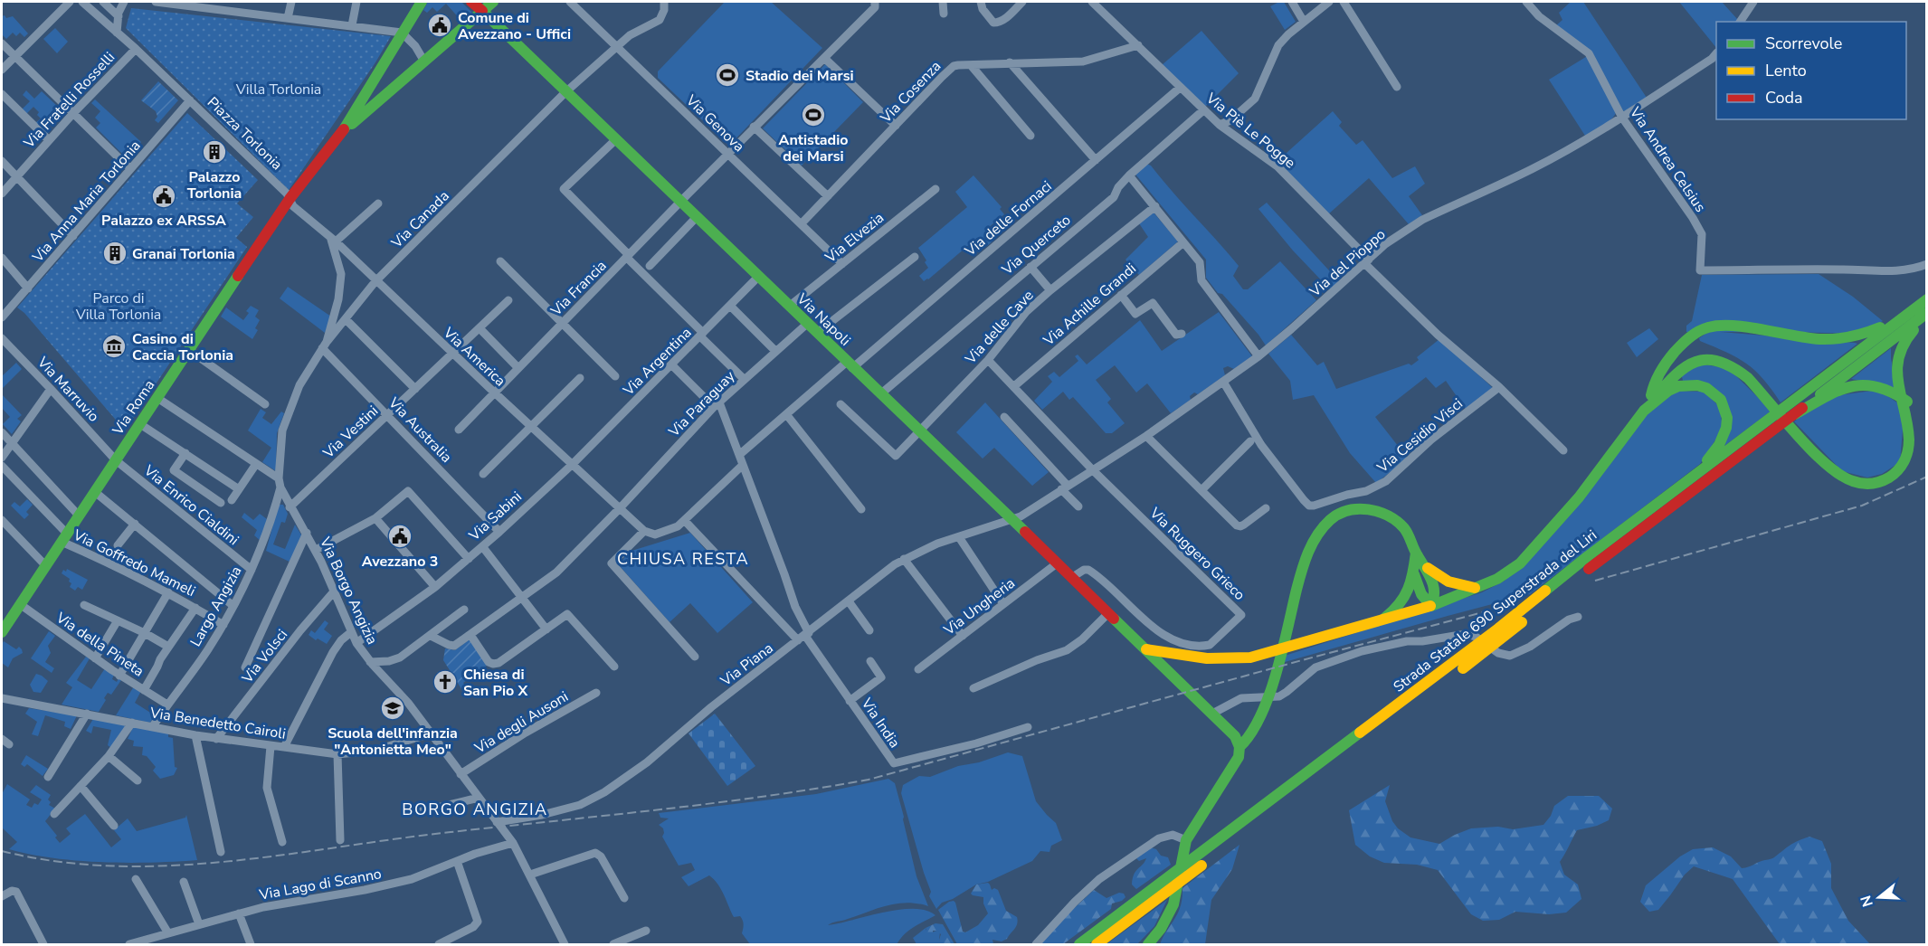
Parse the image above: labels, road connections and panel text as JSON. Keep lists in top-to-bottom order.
{
  "streets": {
    "main road": ["Via Napoli", "Via Roma", "Strada Statale 690 Superstrada del Liri"],
    "street": [
      "Via Cosenza",
      "Via Fratelli Rosselli",
      "Via Genova",
      "Via Piè Le Pogge",
      "Piazza Torlonia",
      "Via Andrea Celsius",
      "Via Anna Maria Torlonia",
      "Via delle Fornaci",
      "Via Canada",
      "Via Elvezia",
      "Via Querceto",
      "Via del Pioppo",
      "Via Francia",
      "Via Achille Grandi",
      "Via delle Cave",
      "Via America",
      "Via Argentina",
      "Via Marruvio",
      "Via Paraguay",
      "Via Australia",
      "Via Vestini",
      "Via Cesidio Visci",
      "Via Enrico Cialdini",
      "Via Sabini",
      "Via Ruggero Grieco",
      "Via Goffredo Mameli",
      "Via Borgo Angizia",
      "Largo Angizia",
      "Via Ungheria",
      "Via della Pineta",
      "Via Volsci",
      "Via Piana",
      "Via degli Ausoni",
      "Via Benedetto Cairoli",
      "Via India",
      "Via Lago di Scanno"
    ]
  },
  "crossings": [
    ["Via Cosenza", "Via Genova"],
    ["Via Cosenza", "Via Piè Le Pogge"],
    ["Via Fratelli Rosselli", "Piazza Torlonia"],
    ["Via Genova", "Via Canada"],
    ["Via Genova", "Via Elvezia"],
    ["Via Genova", "Via Francia"],
    ["Via Piè Le Pogge", "Via delle Fornaci"],
    ["Via Piè Le Pogge", "Via Querceto"],
    ["Via Piè Le Pogge", "Via del Pioppo"],
    ["Via Piè Le Pogge", "Via Cesidio Visci"],
    ["Piazza Torlonia", "Via Anna Maria Torlonia"],
    ["Piazza Torlonia", "Via America"],
    ["Piazza Torlonia", "Via Roma"],
    ["Via Andrea Celsius", "Via del Pioppo"],
    ["Via delle Fornaci", "Via Napoli"],
    ["Via delle Fornaci", "Via India"],
    ["Via Canada", "Via Napoli"],
    ["Via Canada", "Via America"],
    ["Via Canada", "Via Australia"],
    ["Via Canada", "Via Borgo Angizia"],
    ["Via Elvezia", "Via Napoli"],
    ["Via Querceto", "Via Napoli"],
    ["Via del Pioppo", "Via Napoli"],
    ["Via del Pioppo", "Via Cesidio Visci"],
    ["Via del Pioppo", "Via Ruggero Grieco"],
    ["Via del Pioppo", "Via Piana"],
    ["Via Francia", "Via Napoli"],
    ["Via Francia", "Via America"],
    ["Via Achille Grandi", "Via Ruggero Grieco"],
    ["Via Napoli", "Via delle Cave"],
    ["Via Napoli", "Via Argentina"],
    ["Via Napoli", "Via Paraguay"],
    ["Via Napoli", "Via Ruggero Grieco"],
    ["Via Napoli", "Via Ungheria"],
    ["Via Napoli", "Via Piana"],
    ["Via delle Cave", "Via Ruggero Grieco"],
    ["Via America", "Via Argentina"],
    ["Via America", "Via Paraguay"],
    ["Via America", "Via Roma"],
    ["Via America", "Via Vestini"],
    ["Via America", "Via Sabini"],
    ["Via America", "Via Borgo Angizia"],
    ["Via Argentina", "Via Sabini"],
    ["Via Marruvio", "Via Roma"],
    ["Via Marruvio", "Via Enrico Cialdini"],
    ["Via Paraguay", "Via India"],
    ["Via Roma", "Via Enrico Cialdini"],
    ["Via Roma", "Via Goffredo Mameli"],
    ["Via Roma", "Via della Pineta"],
    ["Via Australia", "Via Vestini"],
    ["Via Australia", "Via Sabini"],
    ["Via Australia", "Via Borgo Angizia"],
    ["Via Vestini", "Via Borgo Angizia"],
    ["Via Enrico Cialdini", "Largo Angizia"],
    ["Via Sabini", "Via Borgo Angizia"],
    ["Via Goffredo Mameli", "Largo Angizia"],
    ["Via Borgo Angizia", "Largo Angizia"],
    ["Via Borgo Angizia", "Via Volsci"],
    ["Via Borgo Angizia", "Via Piana"],
    ["Via Borgo Angizia", "Via degli Ausoni"],
    ["Via Borgo Angizia", "Via Benedetto Cairoli"],
    ["Via Borgo Angizia", "Via Lago di Scanno"],
    ["Largo Angizia", "Via della Pineta"],
    ["Largo Angizia", "Via Benedetto Cairoli"],
    ["Via Volsci", "Via Benedetto Cairoli"],
    ["Via Piana", "Via India"]
  ],
  "districts": ["CHIUSA RESTA", "BORGO ANGIZIA"],
  "parks": ["Villa Torlonia", "Parco di Villa Torlonia"],
  "places": {
    "public building": ["Comune di Avezzano - Uffici", "Palazzo ex ARSSA", "Avezzano 3"],
    "sports": ["Stadio dei Marsi", "Antistadio dei Marsi"],
    "building": ["Palazzo Torlonia", "Granai Torlonia"],
    "museum": ["Casino di Caccia Torlonia"],
    "church": ["Chiesa di San Pio X"],
    "school or university": ["Scuola dell'infanzia \"Antonietta Meo\""]
  },
  "legend": ["Scorrevole", "Lento", "Coda"],
  "north": "left"
}
